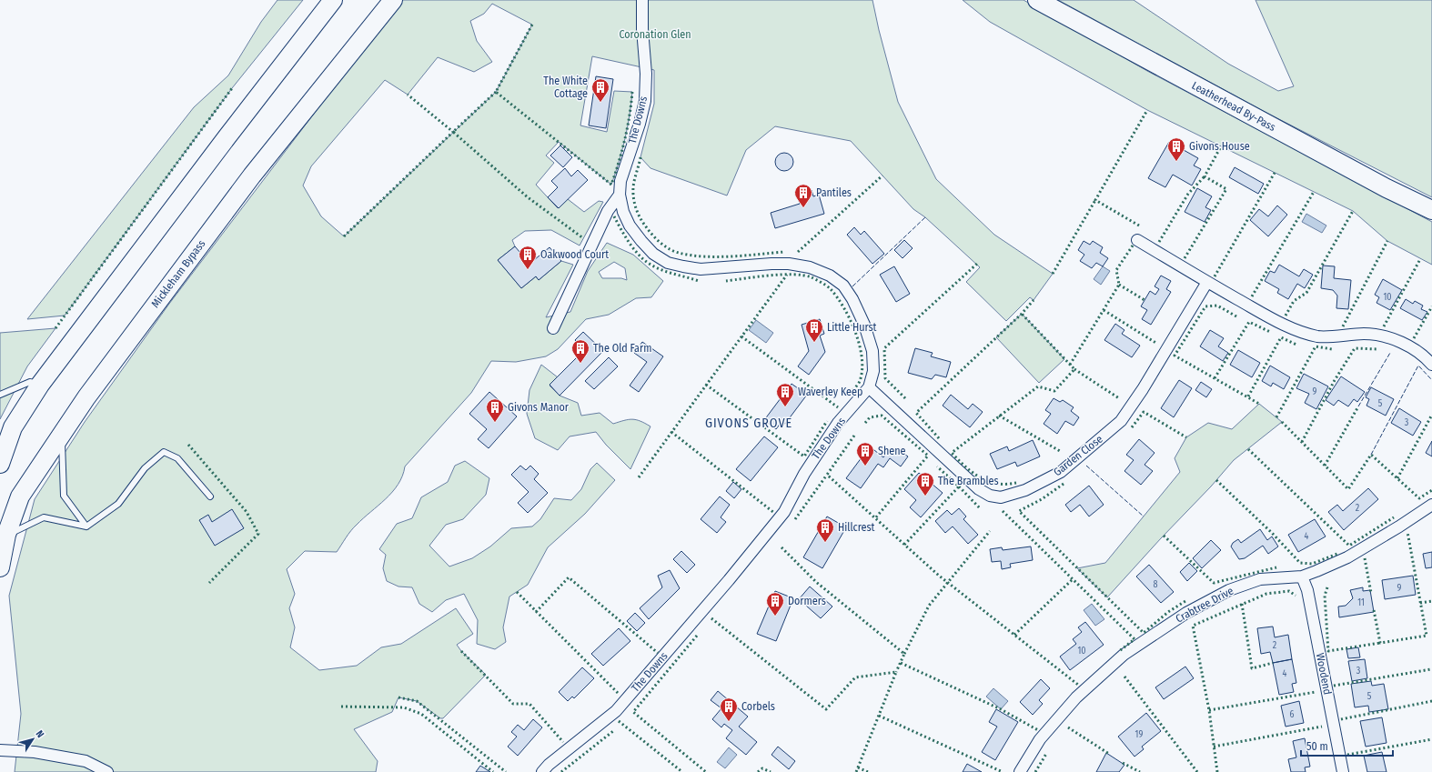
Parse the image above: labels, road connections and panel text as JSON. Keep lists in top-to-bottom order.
{
  "streets": {
    "highway": ["Leatherhead By-Pass", "Mickleham Bypass"],
    "street": [
      "The Downs",
      "Garden Close",
      "Crabtree Drive",
      "Woodend"
    ]
  },
  "crossings": [
    ["The Downs", "Garden Close"],
    ["Crabtree Drive", "Woodend"]
  ],
  "districts": ["GIVONS GROVE"],
  "parks": ["Coronation Glen"],
  "places": {
    "building": [
      "The White Cottage",
      "Givons House",
      "Pantiles",
      "Oakwood Court",
      "Little Hurst",
      "The Old Farm",
      "Waverley Keep",
      "Givons Manor",
      "Shene",
      "The Brambles",
      "Hillcrest",
      "Dormers",
      "Corbels"
    ]
  },
  "house_numbers": [
    "10",
    "9",
    "5",
    "3",
    "2",
    "4",
    "8",
    "9",
    "11",
    "2",
    "10",
    "3",
    "4",
    "5",
    "6",
    "19"
  ],
  "scale_bar": "50 m",
  "north": "top right"
}
